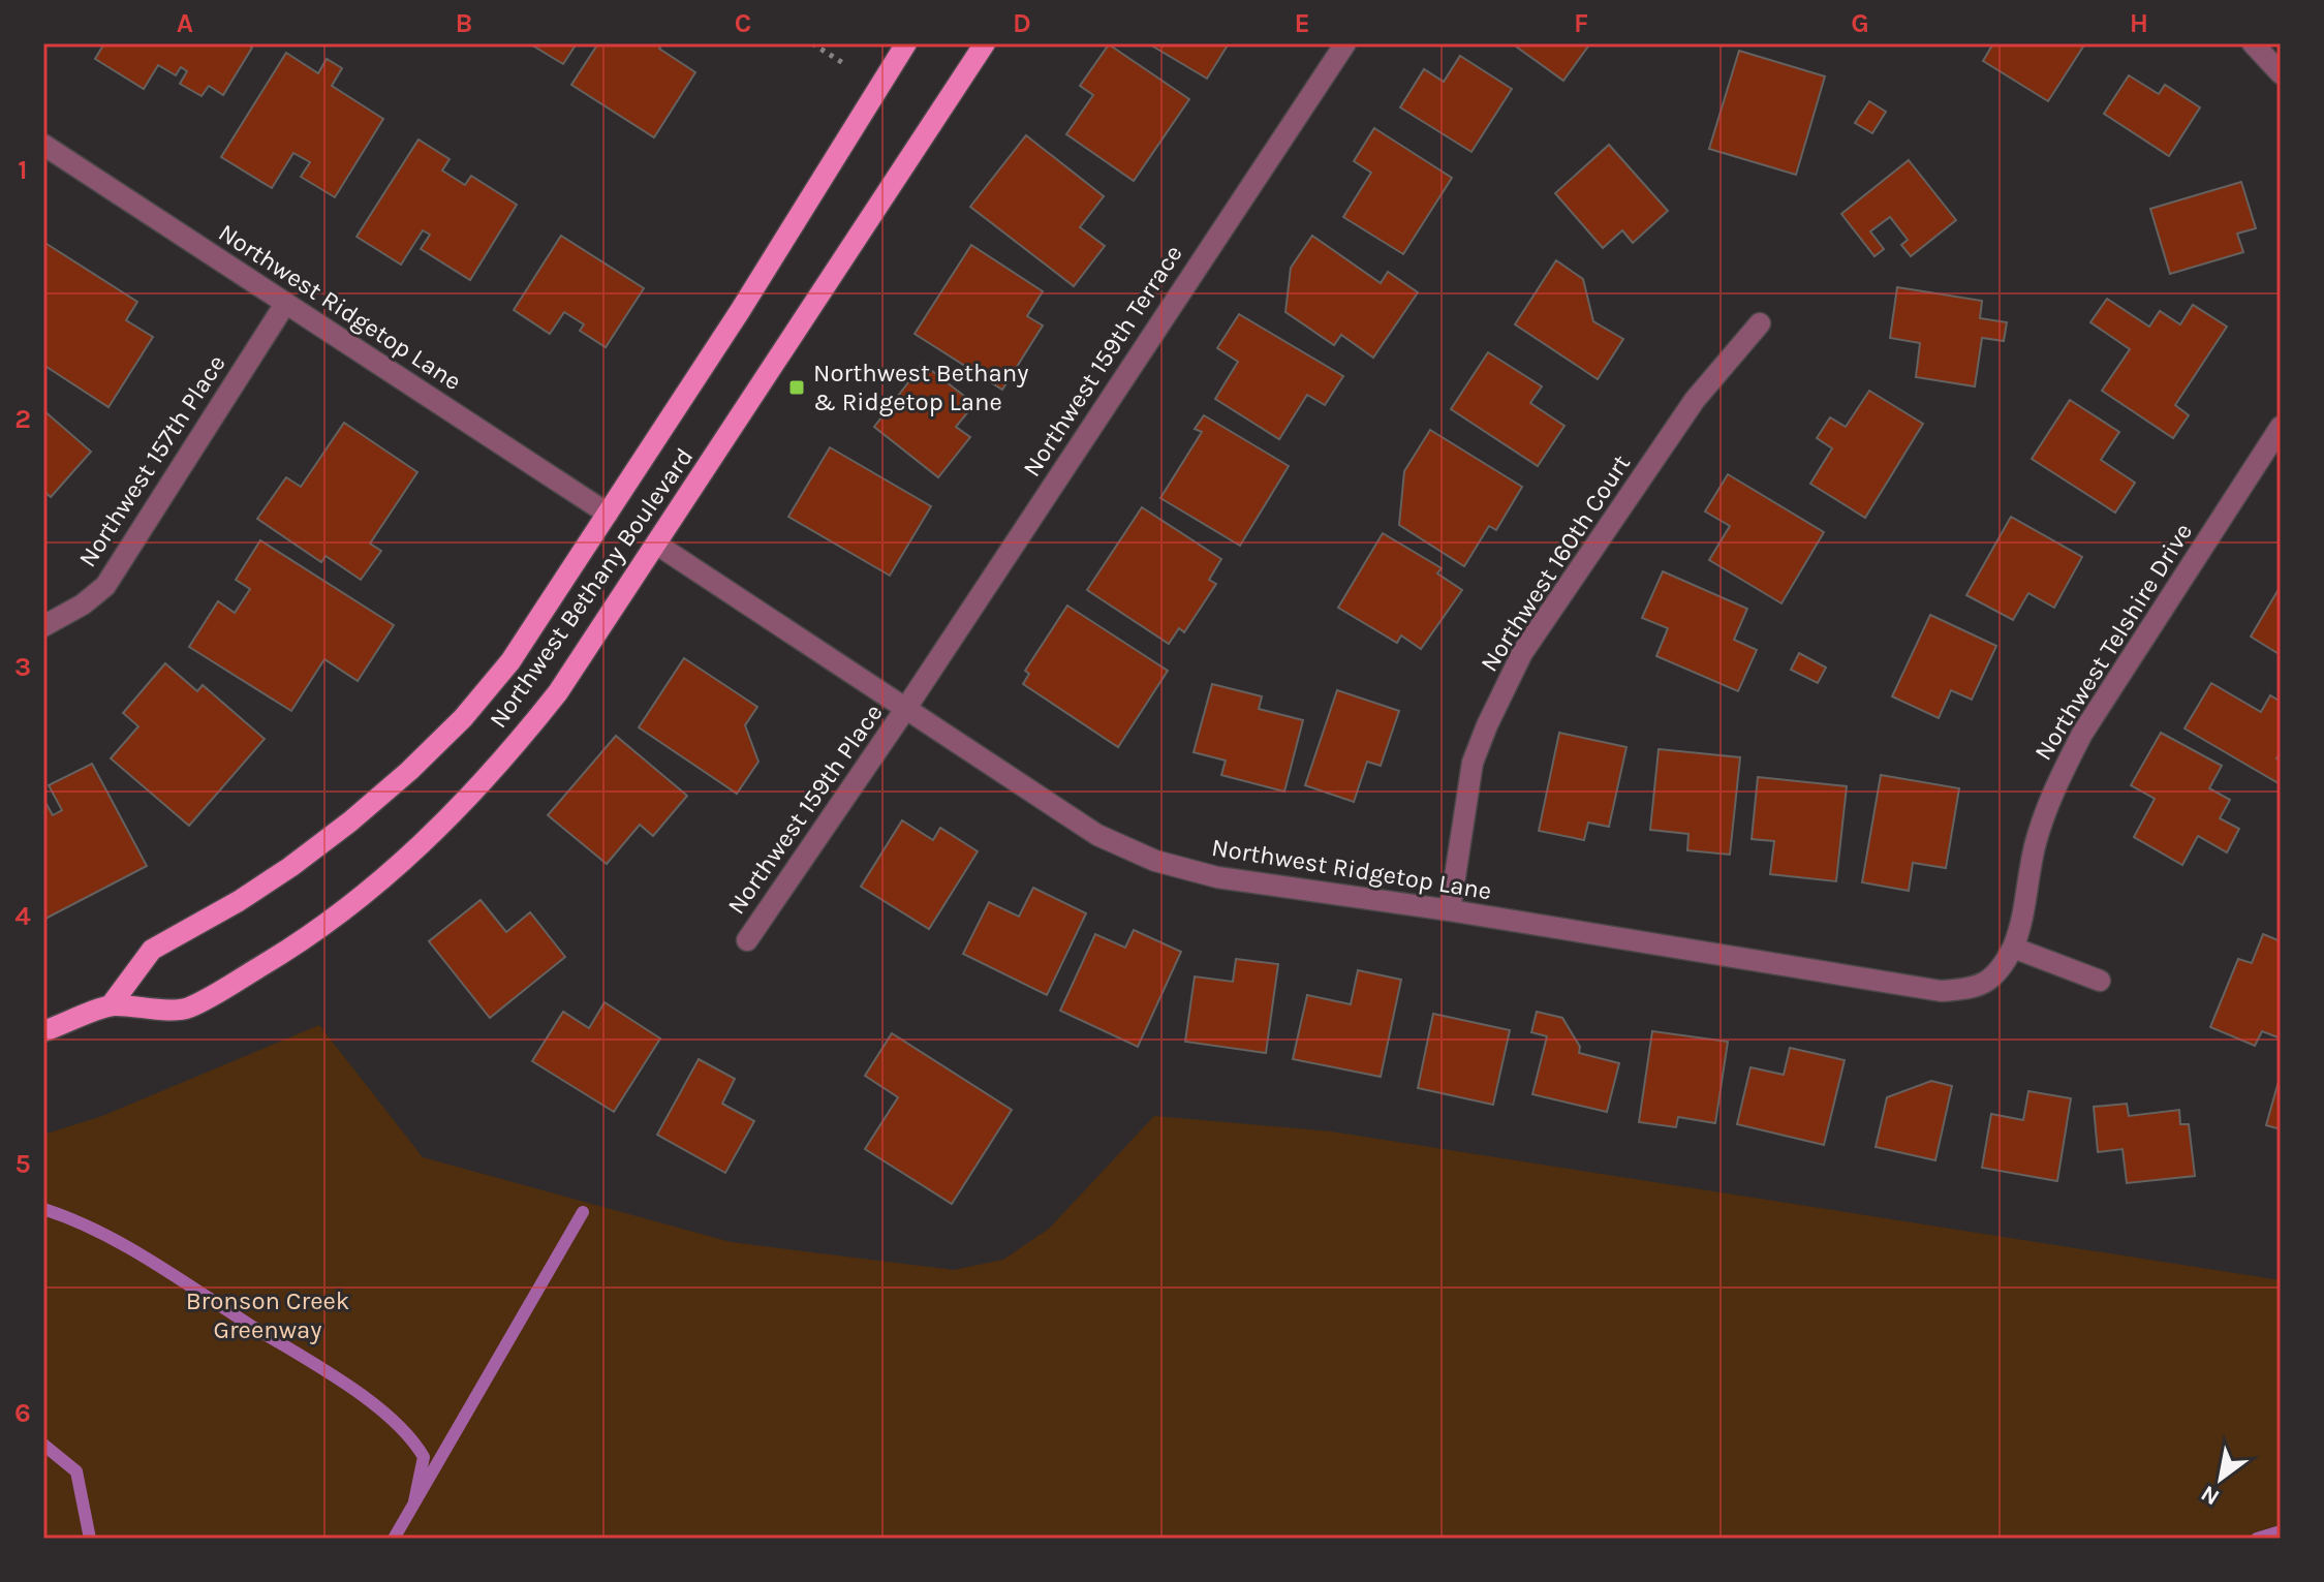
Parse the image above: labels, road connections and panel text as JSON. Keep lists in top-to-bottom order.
{
  "streets": {
    "main road": ["Northwest Bethany Boulevard"],
    "street": [
      "Northwest Ridgetop Lane",
      "Northwest 159th Terrace",
      "Northwest 157th Place",
      "Northwest 160th Court",
      "Northwest Telshire Drive",
      "Northwest 159th Place"
    ]
  },
  "crossings": [
    ["Northwest Ridgetop Lane", "Northwest 159th Terrace"],
    ["Northwest Ridgetop Lane", "Northwest 157th Place"],
    ["Northwest Ridgetop Lane", "Northwest 160th Court"],
    ["Northwest Ridgetop Lane", "Northwest Bethany Boulevard"],
    ["Northwest Ridgetop Lane", "Northwest Telshire Drive"],
    ["Northwest Ridgetop Lane", "Northwest 159th Place"],
    ["Northwest 159th Terrace", "Northwest 159th Place"]
  ],
  "parks": ["Bronson Creek Greenway"],
  "places": {
    "transit": ["Northwest Bethany & Ridgetop Lane"]
  },
  "north": "bottom left",
  "grid": {
    "columns": [
      "A",
      "B",
      "C",
      "D",
      "E",
      "F",
      "G",
      "H"
    ],
    "rows": [
      "1",
      "2",
      "3",
      "4",
      "5",
      "6"
    ]
  }
}
